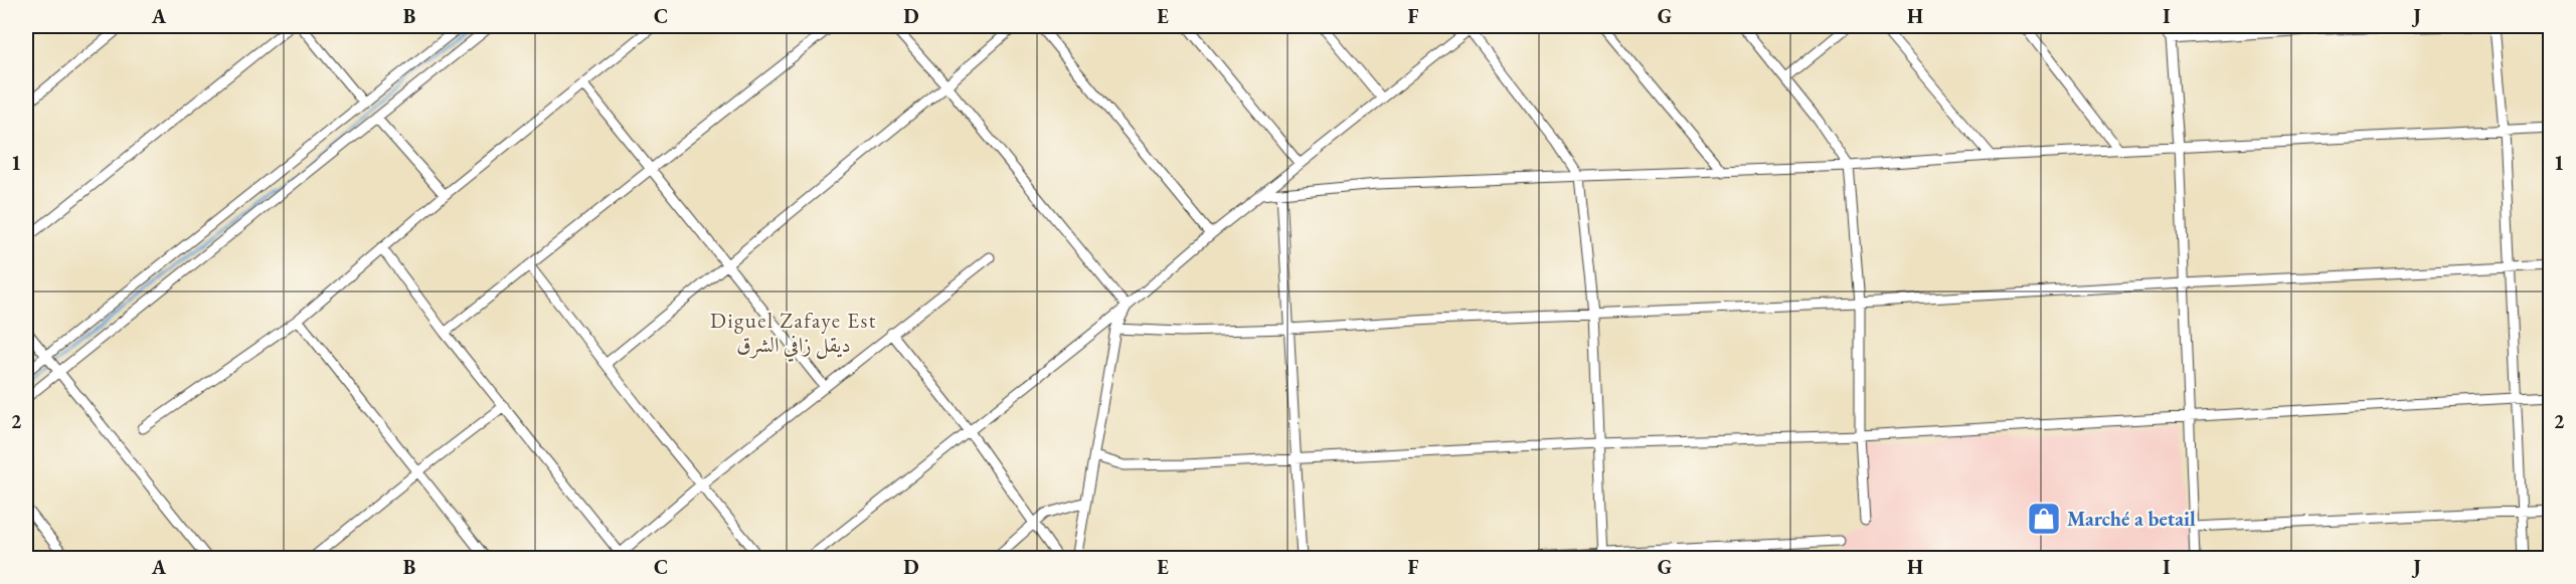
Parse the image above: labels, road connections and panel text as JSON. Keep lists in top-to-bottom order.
{
  "districts": ["Diguel Zafaye Est ديقل زافي الشرق"],
  "places": {
    "shop": ["Marché a betail"]
  },
  "grid": {
    "columns": [
      "A",
      "B",
      "C",
      "D",
      "E",
      "F",
      "G",
      "H",
      "I",
      "J"
    ],
    "rows": ["1", "2"]
  }
}
